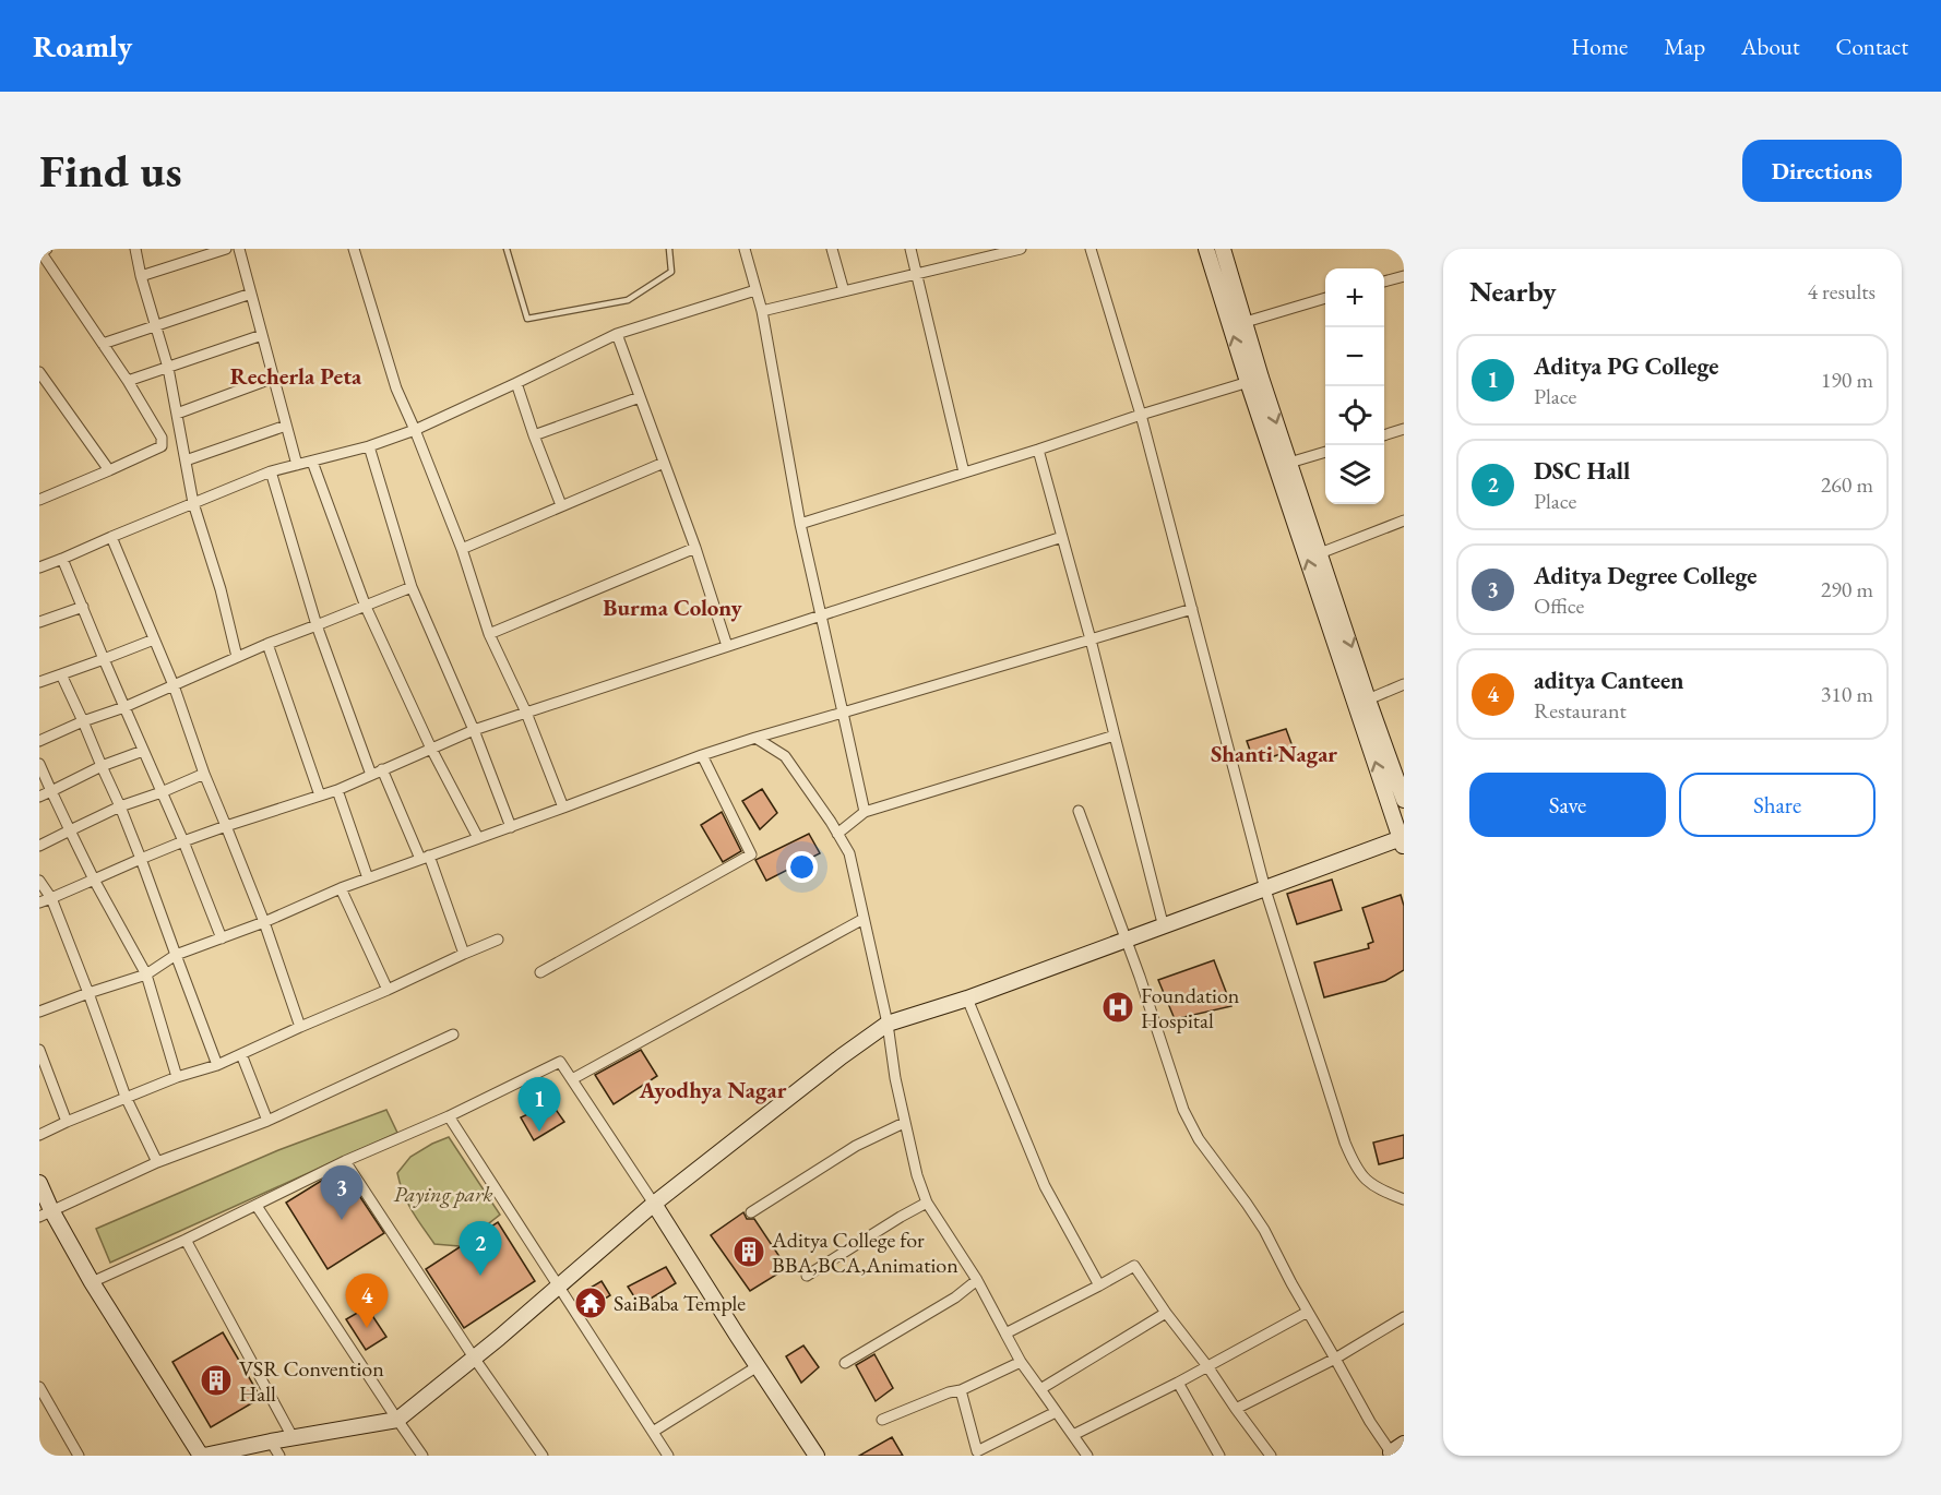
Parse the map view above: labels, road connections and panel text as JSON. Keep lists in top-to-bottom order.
{
  "districts": [
    "Recherla Peta",
    "Burma Colony",
    "Shanti Nagar",
    "Ayodhya Nagar"
  ],
  "parks": ["Paying park"],
  "places": {
    "hospital": ["Foundation Hospital"],
    "building": ["Aditya College for BBA,BCA,Animation", "VSR Convention Hall"],
    "temple": ["SaiBaba Temple"]
  },
  "page": {
    "header": "Roamly",
    "nav": [
      "Home",
      "Map",
      "About",
      "Contact"
    ],
    "buttons": [
      "Directions",
      ["Save", "Share"]
    ],
    "title": "Find us",
    "heading": ["Nearby", "4 results"],
    "map_buttons": ["+", "−"],
    "list": [
      {
        "mark": "1",
        "name": "Aditya PG College",
        "note": "Place",
        "value": "190 m"
      },
      {
        "mark": "2",
        "name": "DSC Hall",
        "note": "Place",
        "value": "260 m"
      },
      {
        "mark": "3",
        "name": "Aditya Degree College",
        "note": "Office",
        "value": "290 m"
      },
      {
        "mark": "4",
        "name": "aditya Canteen",
        "note": "Restaurant",
        "value": "310 m"
      }
    ],
    "pins": [
      "1",
      "3",
      "2",
      "4"
    ]
  }
}
